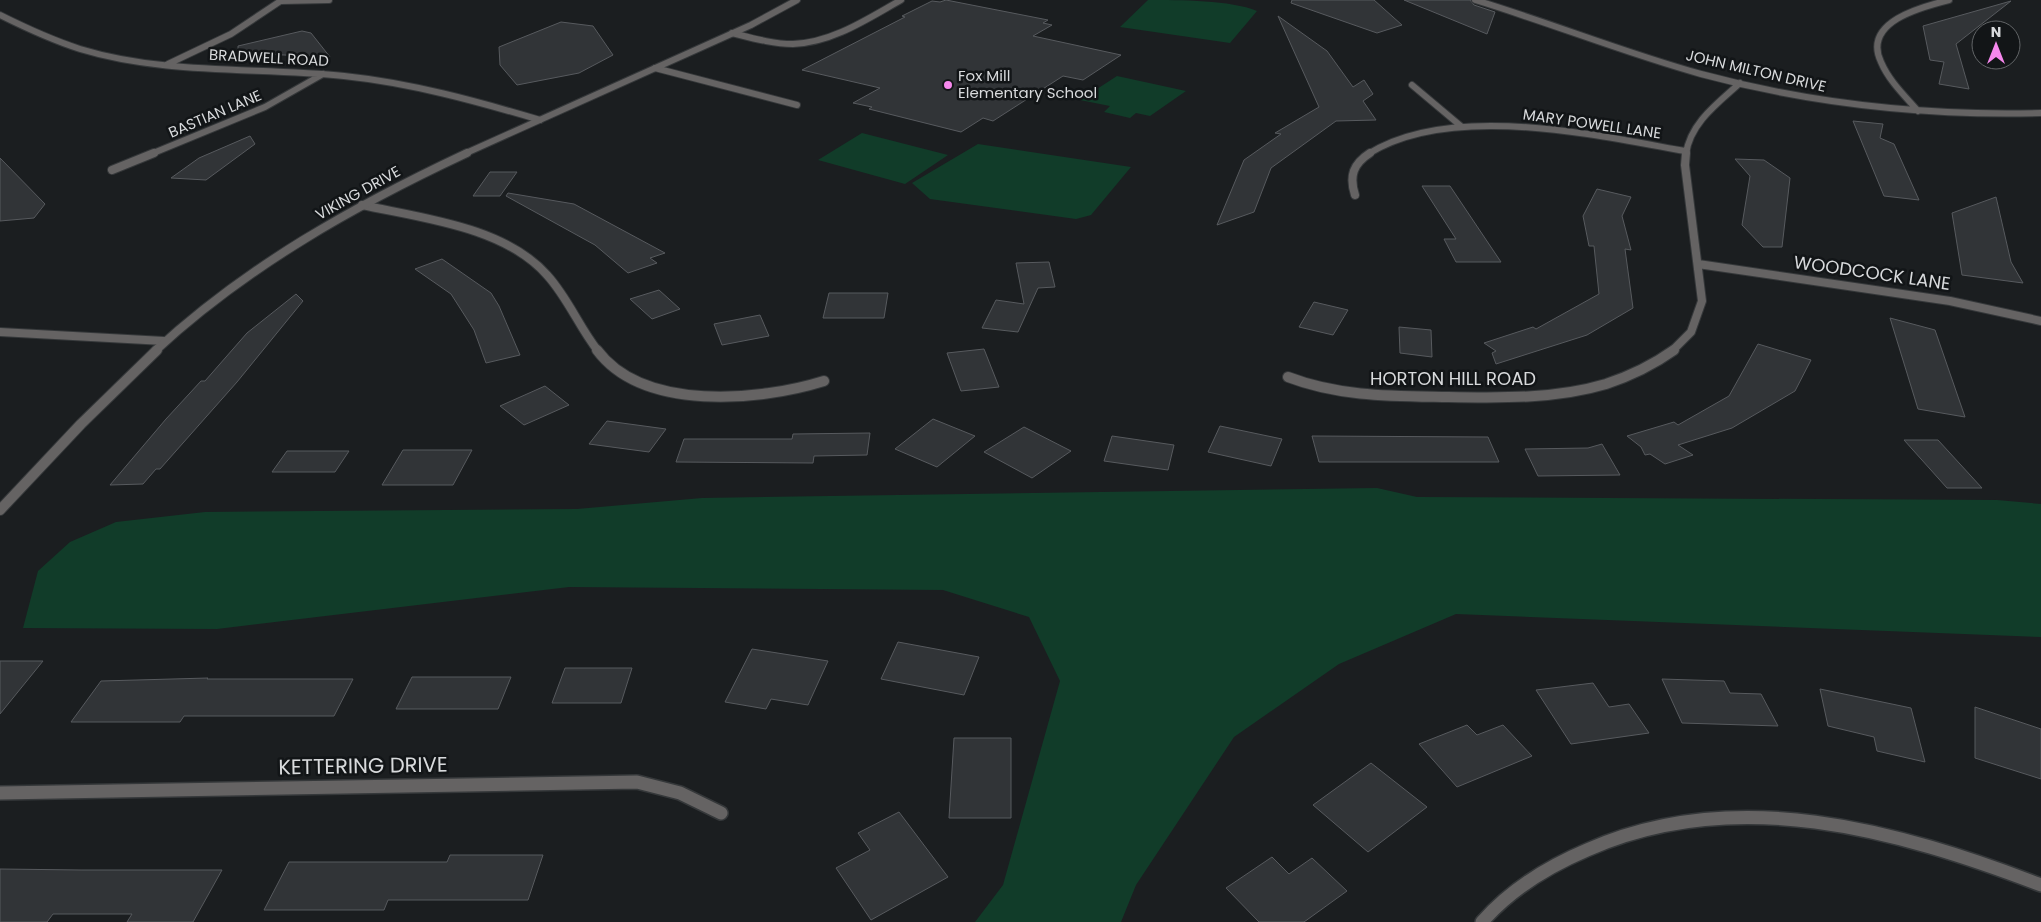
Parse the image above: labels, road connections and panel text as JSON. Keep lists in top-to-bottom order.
{
  "streets": {
    "street": [
      "BRADWELL ROAD",
      "JOHN MILTON DRIVE",
      "BASTIAN LANE",
      "MARY POWELL LANE",
      "VIKING DRIVE",
      "WOODCOCK LANE",
      "HORTON HILL ROAD",
      "KETTERING DRIVE"
    ]
  },
  "crossings": [
    ["BRADWELL ROAD", "BASTIAN LANE"],
    ["BRADWELL ROAD", "VIKING DRIVE"],
    ["JOHN MILTON DRIVE", "HORTON HILL ROAD"],
    ["MARY POWELL LANE", "HORTON HILL ROAD"],
    ["WOODCOCK LANE", "HORTON HILL ROAD"]
  ],
  "places": ["Fox Mill Elementary School"],
  "north": "top"
}
